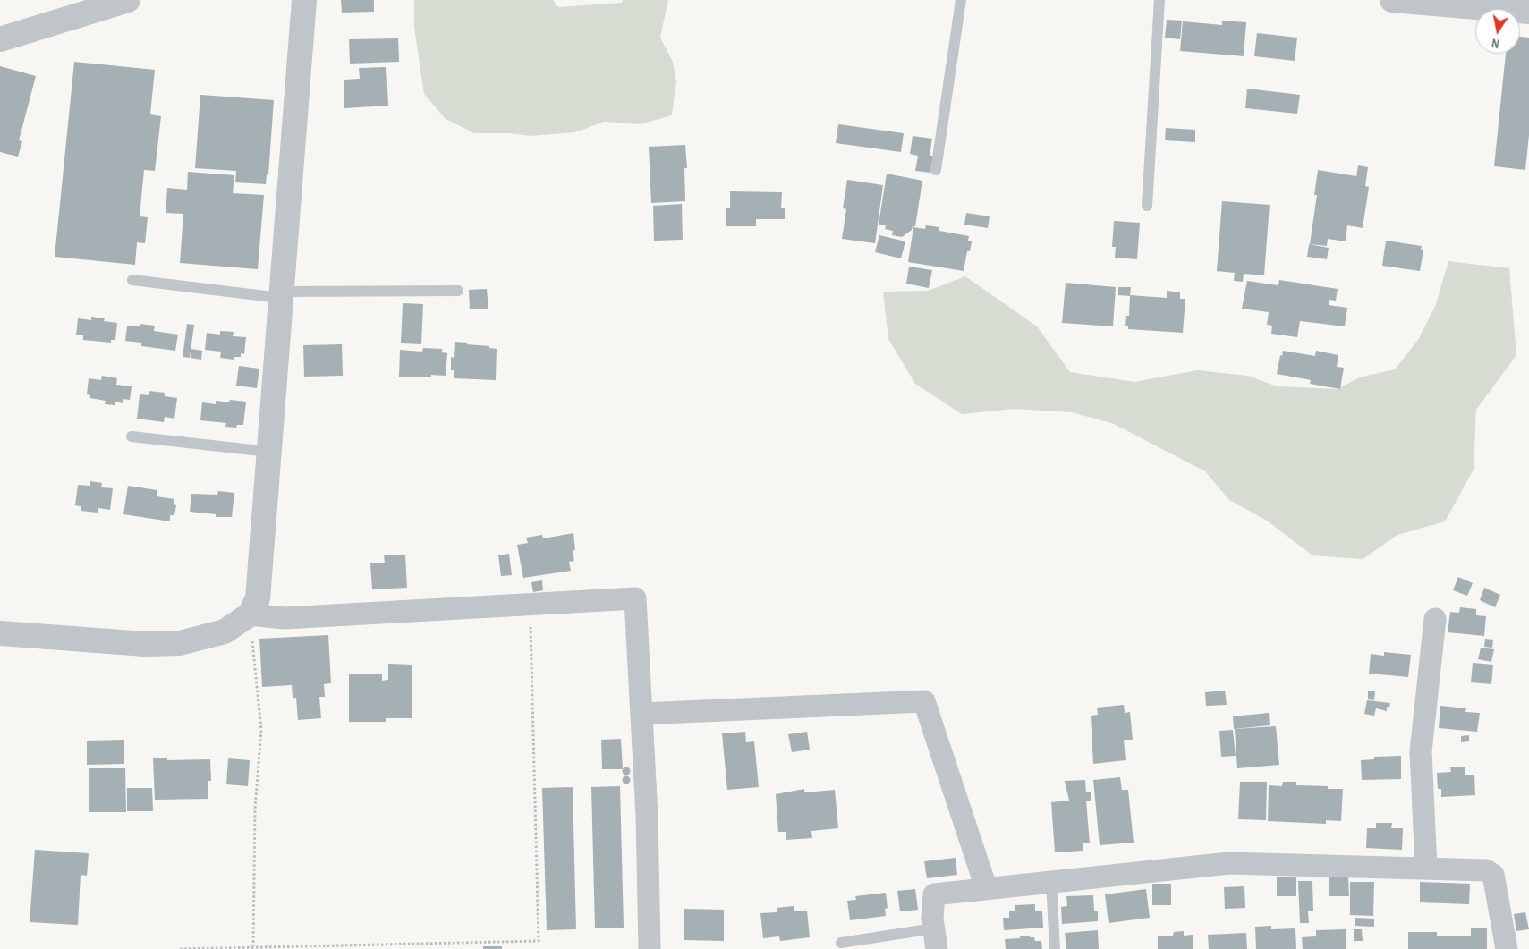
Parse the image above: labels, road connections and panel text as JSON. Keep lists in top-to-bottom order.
{
  "north": "bottom"
}
